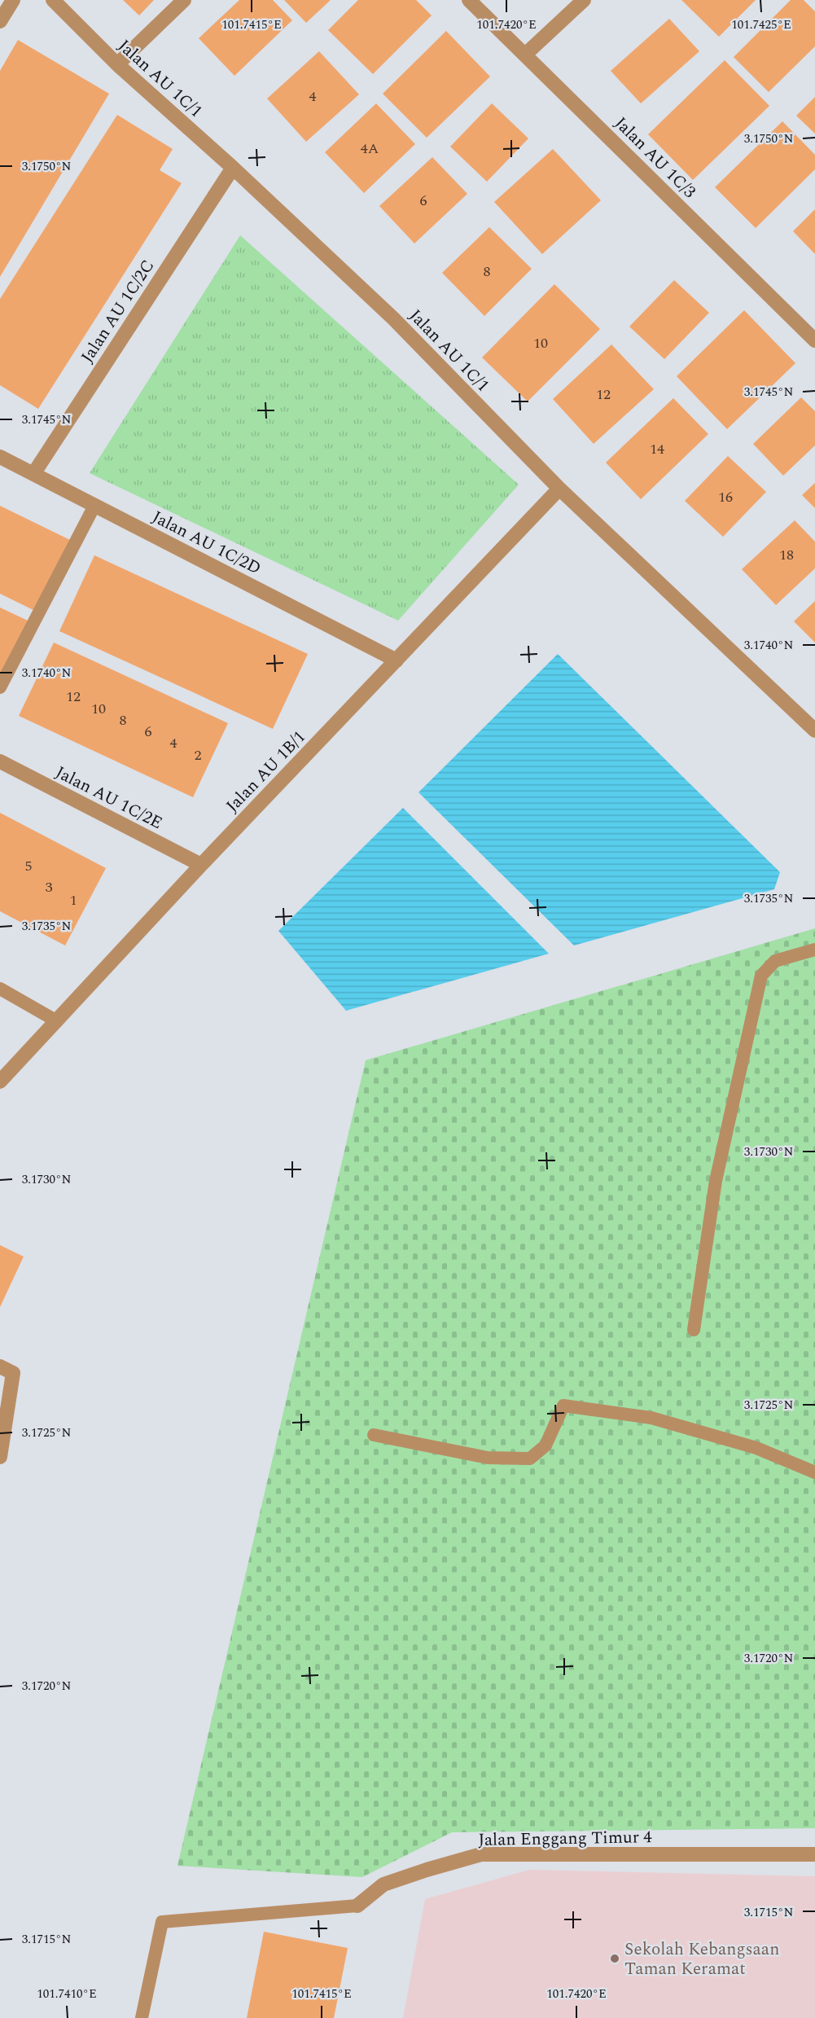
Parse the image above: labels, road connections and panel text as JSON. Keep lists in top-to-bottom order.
{
  "streets": {
    "street": [
      "Jalan AU 1C/1",
      "Jalan AU 1C/3",
      "Jalan AU 1C/2C",
      "Jalan AU 1C/2D",
      "Jalan AU 1B/1",
      "Jalan AU 1C/2E",
      "Jalan Enggang Timur 4"
    ]
  },
  "crossings": [
    ["Jalan AU 1C/1", "Jalan AU 1C/2C"],
    ["Jalan AU 1C/1", "Jalan AU 1B/1"],
    ["Jalan AU 1C/2C", "Jalan AU 1C/2D"],
    ["Jalan AU 1C/2D", "Jalan AU 1B/1"],
    ["Jalan AU 1B/1", "Jalan AU 1C/2E"]
  ],
  "places": ["Sekolah Kebangsaan Taman Keramat"],
  "house_numbers": [
    "4",
    "4A",
    "6",
    "8",
    "10",
    "12",
    "14",
    "16",
    "18",
    "12",
    "10",
    "8",
    "6",
    "4",
    "2",
    "5",
    "3",
    "1"
  ],
  "coordinates": [
    "101.7415°E",
    "101.7420°E",
    "101.7425°E",
    "3.1750°N",
    "3.1745°N",
    "3.1740°N",
    "3.1735°N",
    "3.1730°N",
    "3.1725°N",
    "3.1720°N",
    "3.1715°N",
    "101.7410°E"
  ]
}
